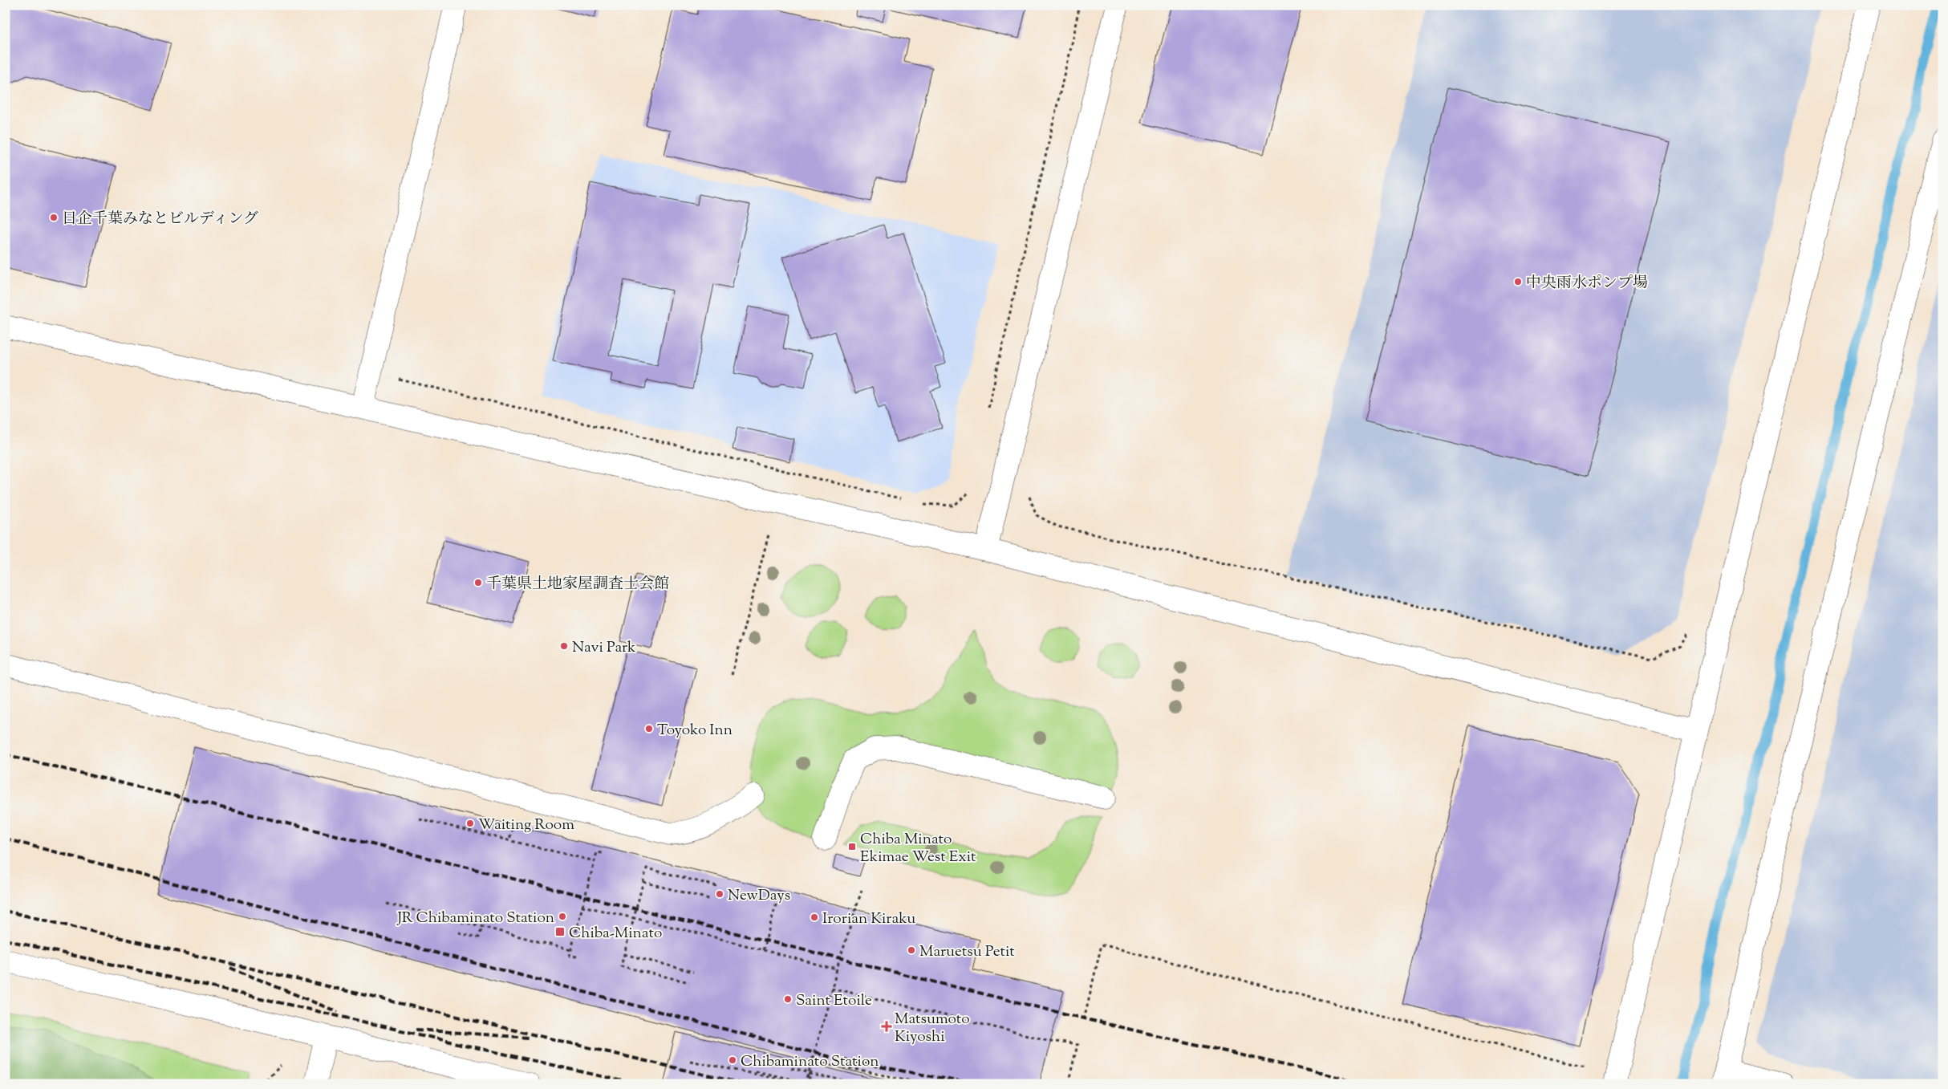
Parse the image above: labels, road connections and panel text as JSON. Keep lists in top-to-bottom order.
{
  "places": {
    "other": [
      "日企千葉みなとビルディング",
      "中央雨水ポンプ場",
      "千葉県土地家屋調査士会館",
      "Navi Park",
      "Toyoko Inn",
      "Waiting Room",
      "NewDays",
      "JR Chibaminato Station",
      "Irorian Kiraku",
      "Maruetsu Petit",
      "Saint Etoile",
      "Chibaminato Station"
    ],
    "transit": ["Chiba Minato Ekimae West Exit", "Chiba-Minato"],
    "health": ["Matsumoto Kiyoshi"]
  }
}
